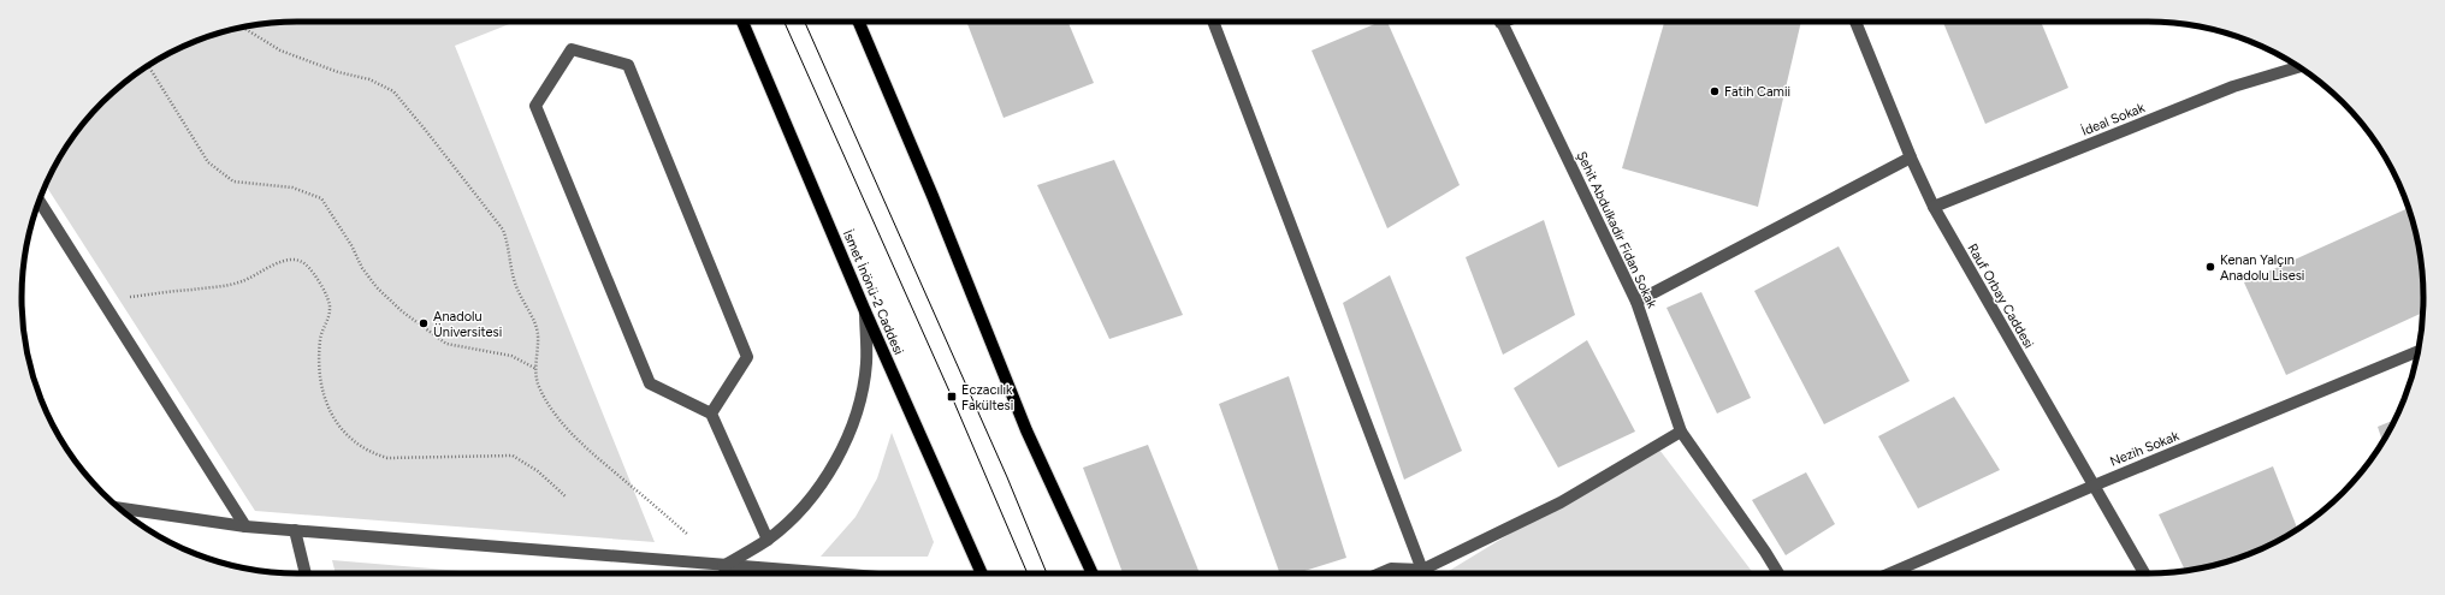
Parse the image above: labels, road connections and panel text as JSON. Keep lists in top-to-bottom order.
{
  "streets": {
    "main road": ["İsmet İnönü-2 Caddesi"],
    "street": [
      "İdeal Sokak",
      "Şehit Abdulkadir Fidan Sokak",
      "Rauf Orbay Caddesi",
      "Nezih Sokak"
    ]
  },
  "crossings": [
    ["İdeal Sokak", "Rauf Orbay Caddesi"],
    ["Rauf Orbay Caddesi", "Nezih Sokak"]
  ],
  "places": {
    "other": ["Fatih Camii", "Kenan Yalçın Anadolu Lisesi", "Anadolu Üniversitesi"],
    "transit": ["Eczacılık Fakültesi"]
  }
}
